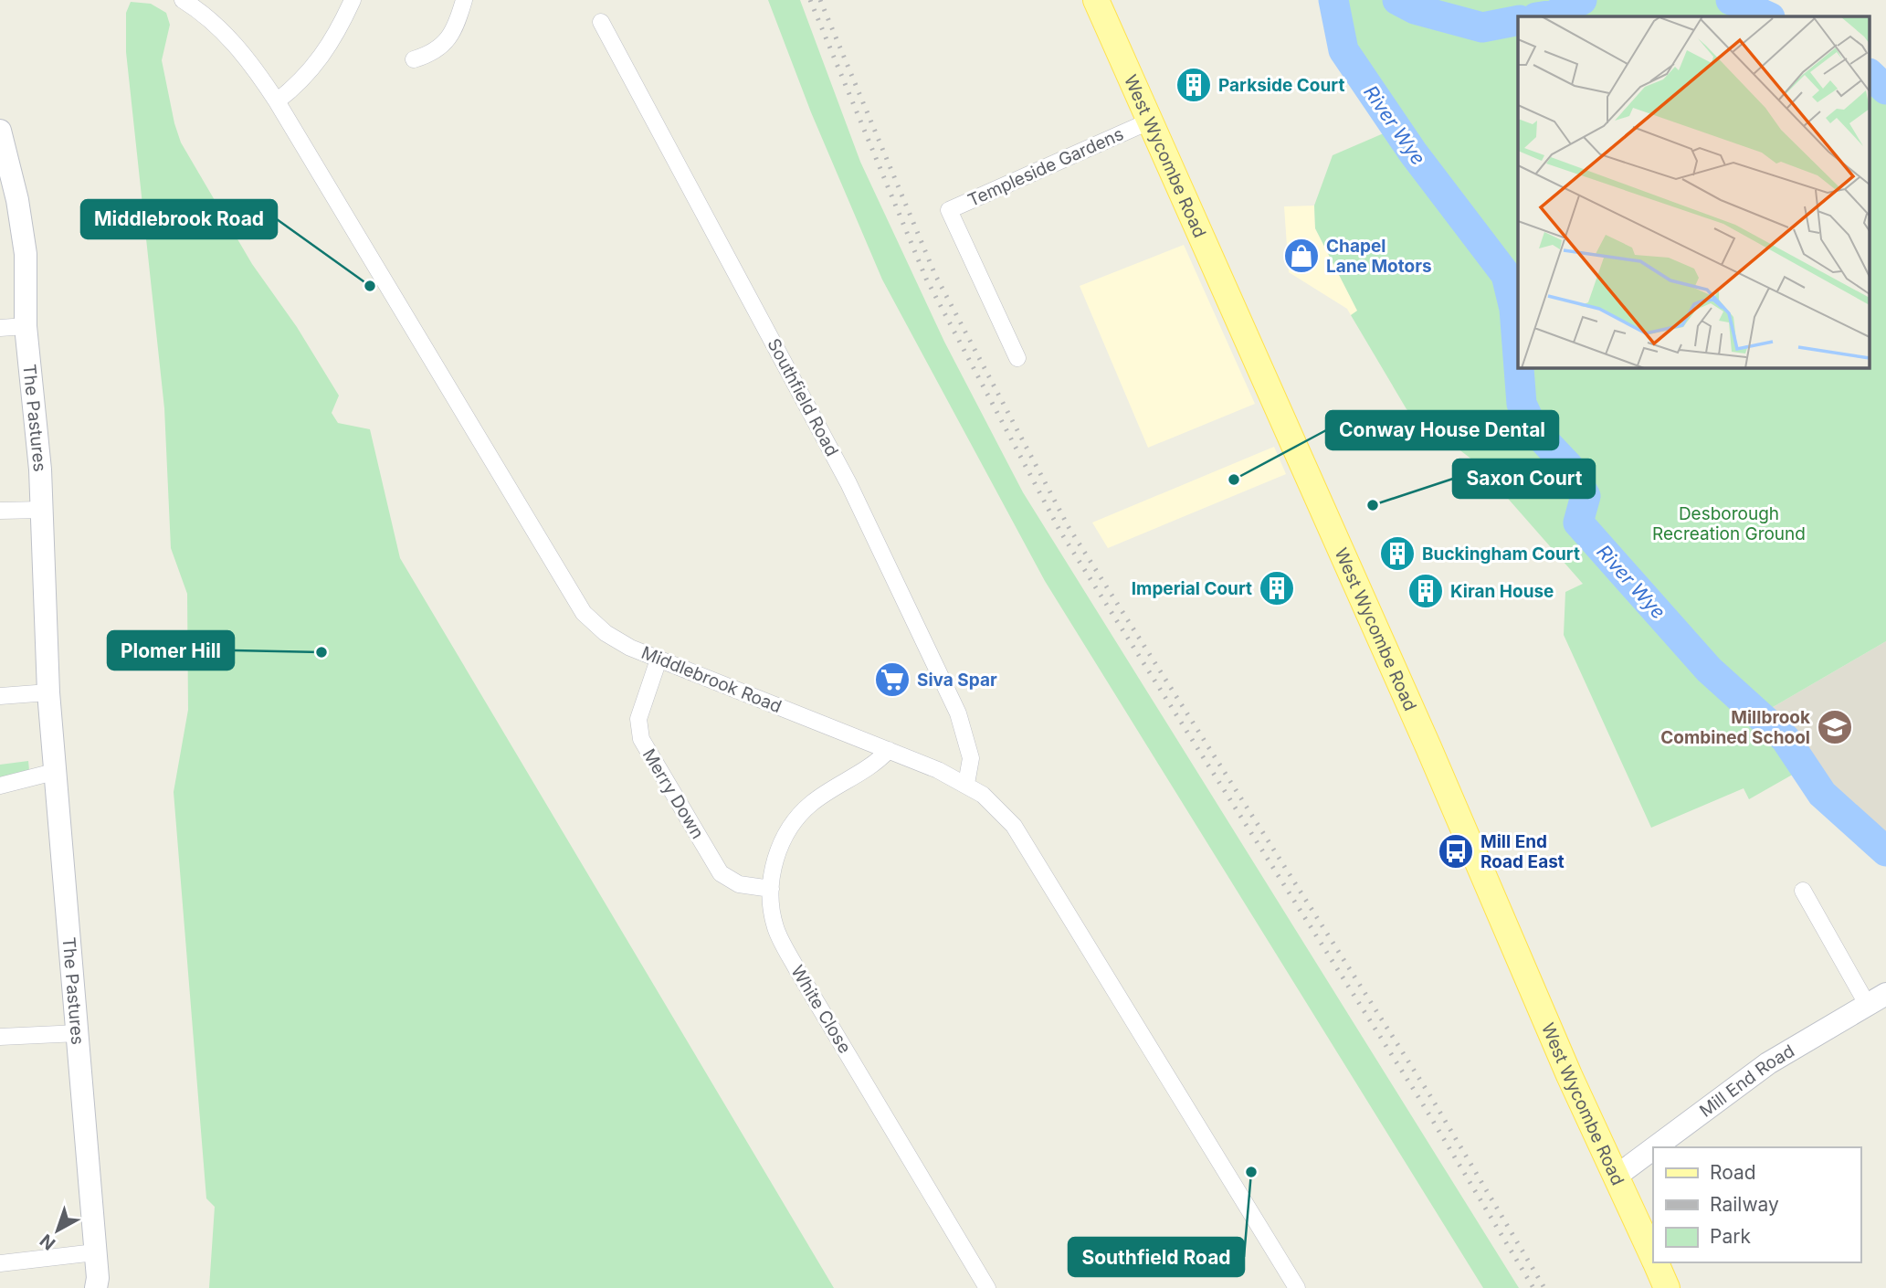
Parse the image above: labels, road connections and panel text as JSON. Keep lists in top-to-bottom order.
{
  "streets": {
    "main road": ["West Wycombe Road"],
    "street": [
      "Templeside Gardens",
      "Southfield Road",
      "The Pastures",
      "Middlebrook Road",
      "Merry Down",
      "White Close",
      "Mill End Road"
    ]
  },
  "crossings": [
    ["West Wycombe Road", "Templeside Gardens"],
    ["West Wycombe Road", "Mill End Road"],
    ["Middlebrook Road", "Merry Down"],
    ["Middlebrook Road", "White Close"],
    ["Merry Down", "White Close"]
  ],
  "water": ["River Wye"],
  "parks": ["Desborough Recreation Ground"],
  "places": {
    "building": [
      "Parkside Court",
      "Buckingham Court",
      "Imperial Court",
      "Kiran House"
    ],
    "shop": ["Chapel Lane Motors"],
    "other": [
      "Middlebrook Road",
      "Conway House Dental",
      "Saxon Court",
      "Plomer Hill",
      "Southfield Road"
    ],
    "supermarket": ["Siva Spar"],
    "school or university": ["Millbrook Combined School"],
    "bus stop": ["Mill End Road East"]
  },
  "legend": ["Road", "Railway", "Park"],
  "north": "bottom left"
}
